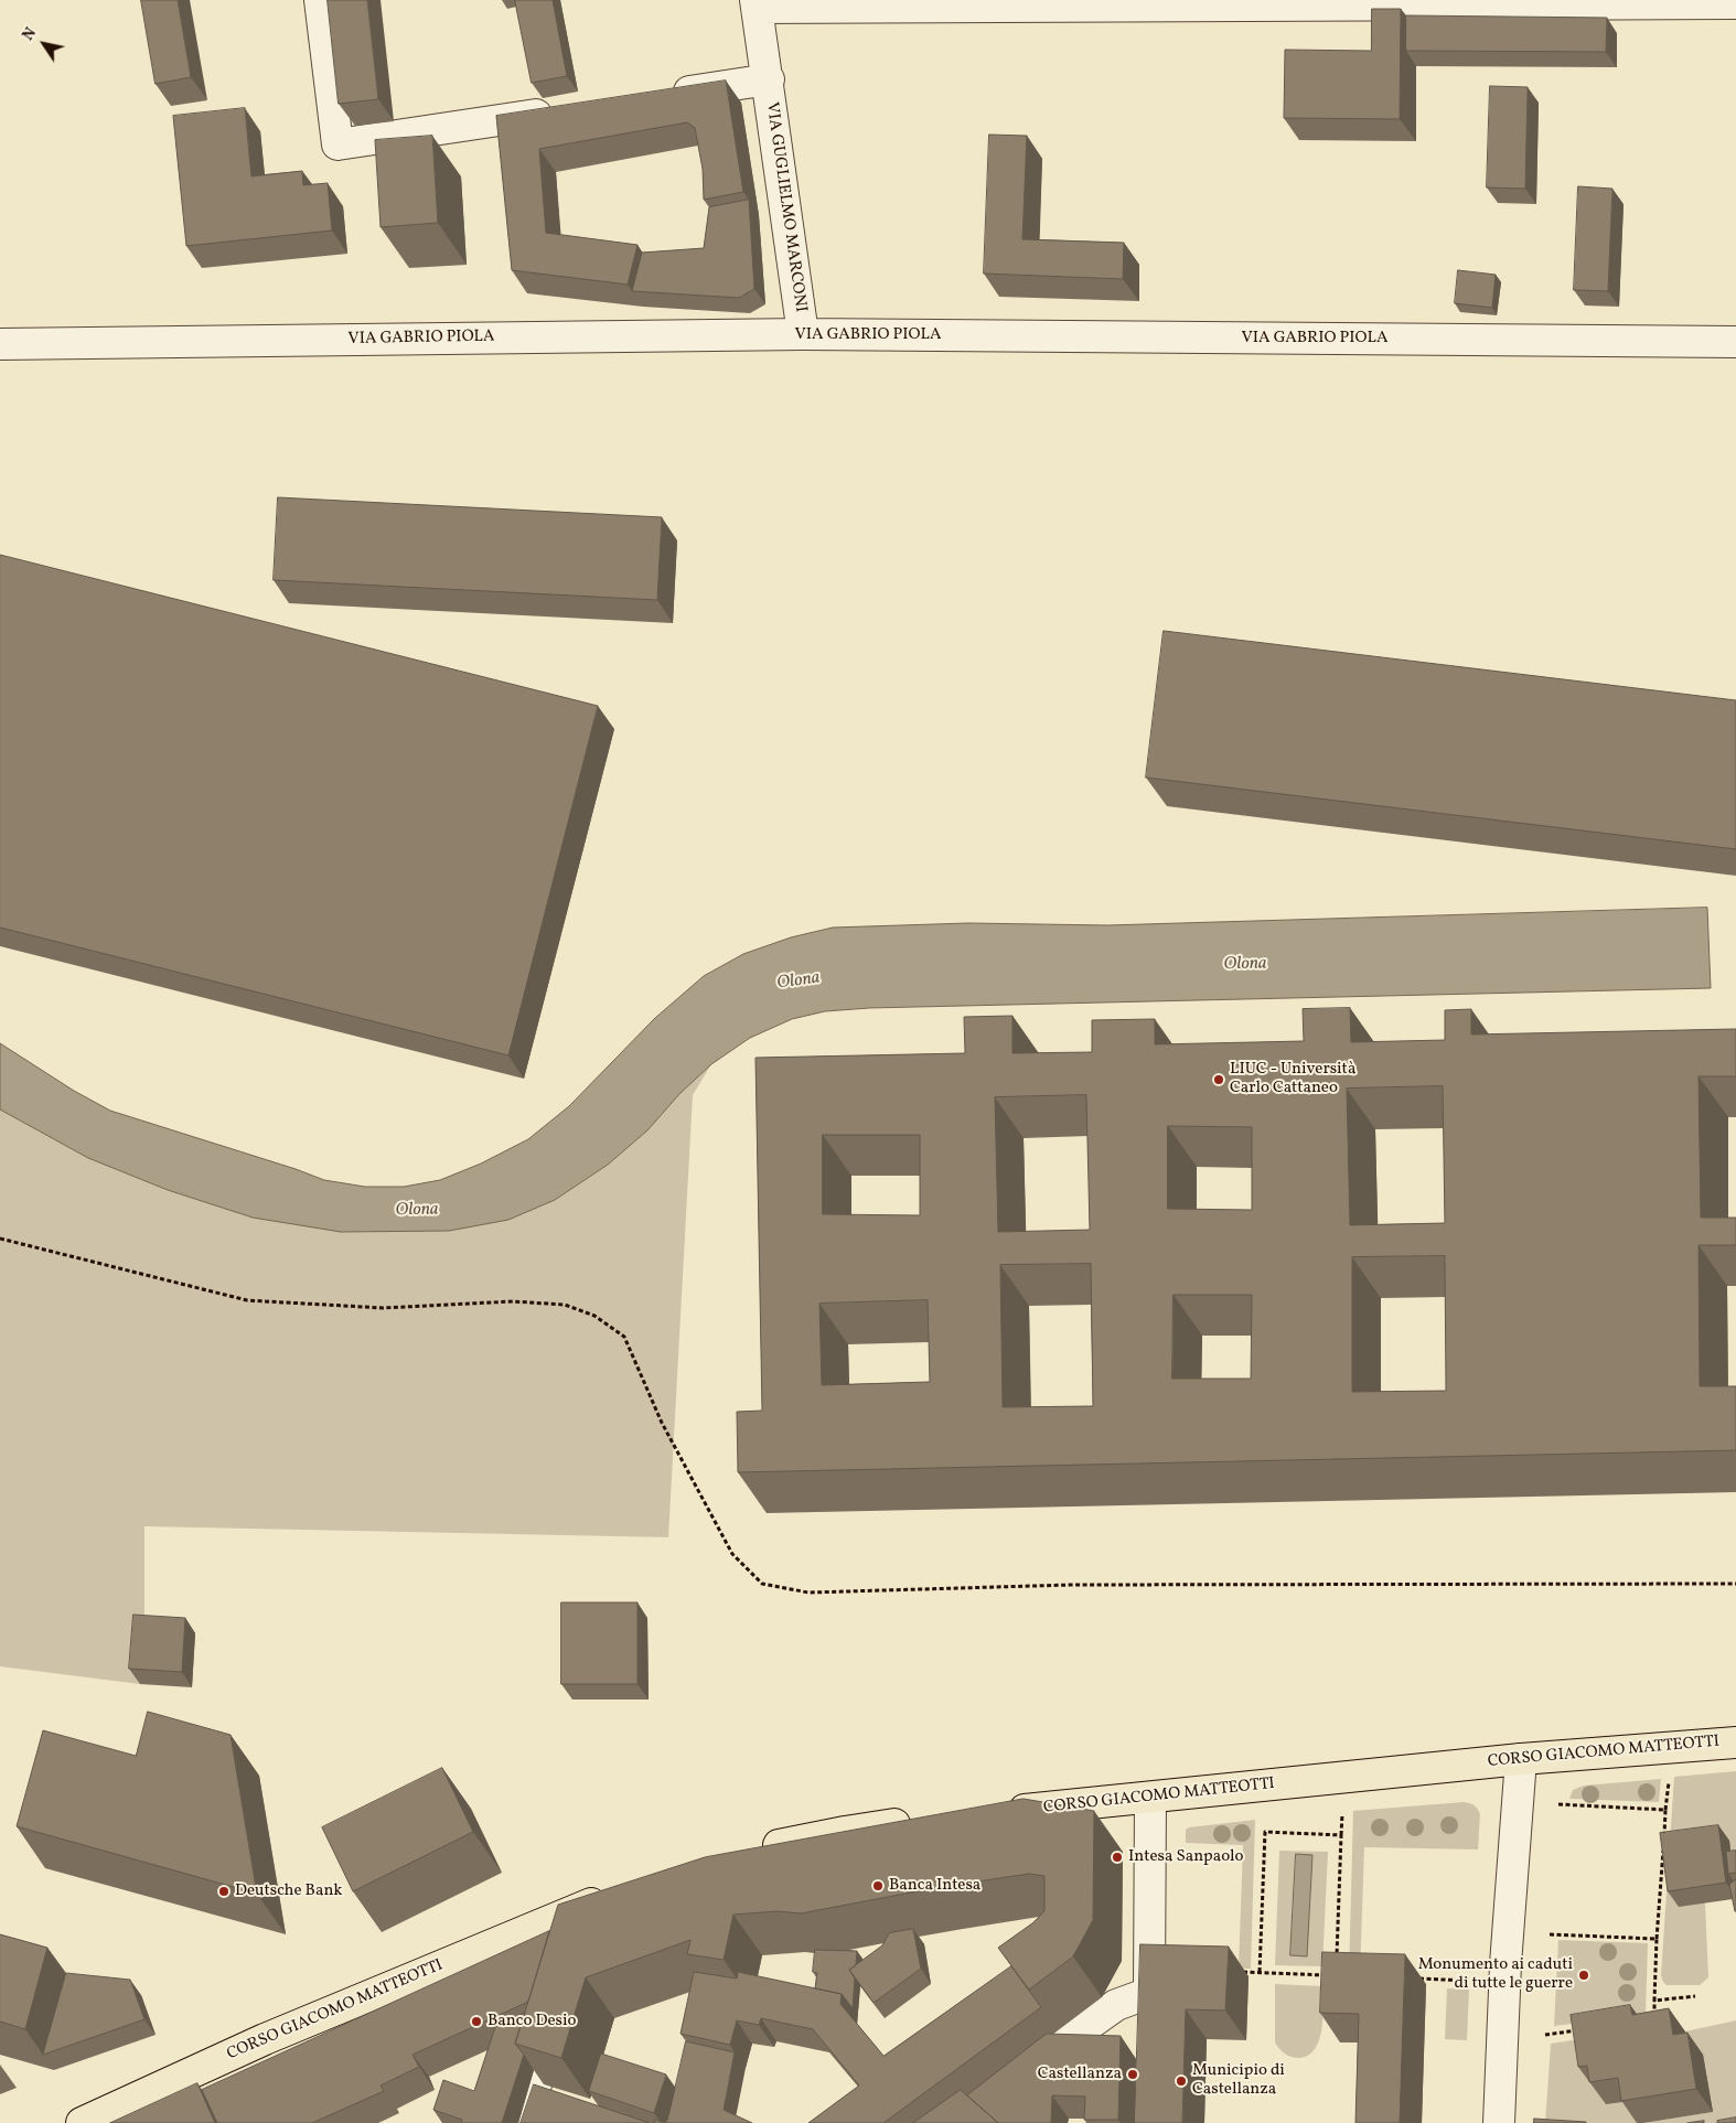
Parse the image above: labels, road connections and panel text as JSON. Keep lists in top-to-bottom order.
{
  "streets": {
    "main road": ["CORSO GIACOMO MATTEOTTI"],
    "street": ["VIA GUGLIELMO MARCONI", "VIA GABRIO PIOLA"]
  },
  "crossings": [
    ["VIA GUGLIELMO MARCONI", "VIA GABRIO PIOLA"]
  ],
  "water": ["Olona"],
  "places": [
    "LIUC - Università Carlo Cattaneo",
    "Intesa Sanpaolo",
    "Banca Intesa",
    "Deutsche Bank",
    "Monumento ai caduti di tutte le guerre",
    "Banco Desio",
    "Castellanza",
    "Municipio di Castellanza"
  ],
  "north": "top left"
}
